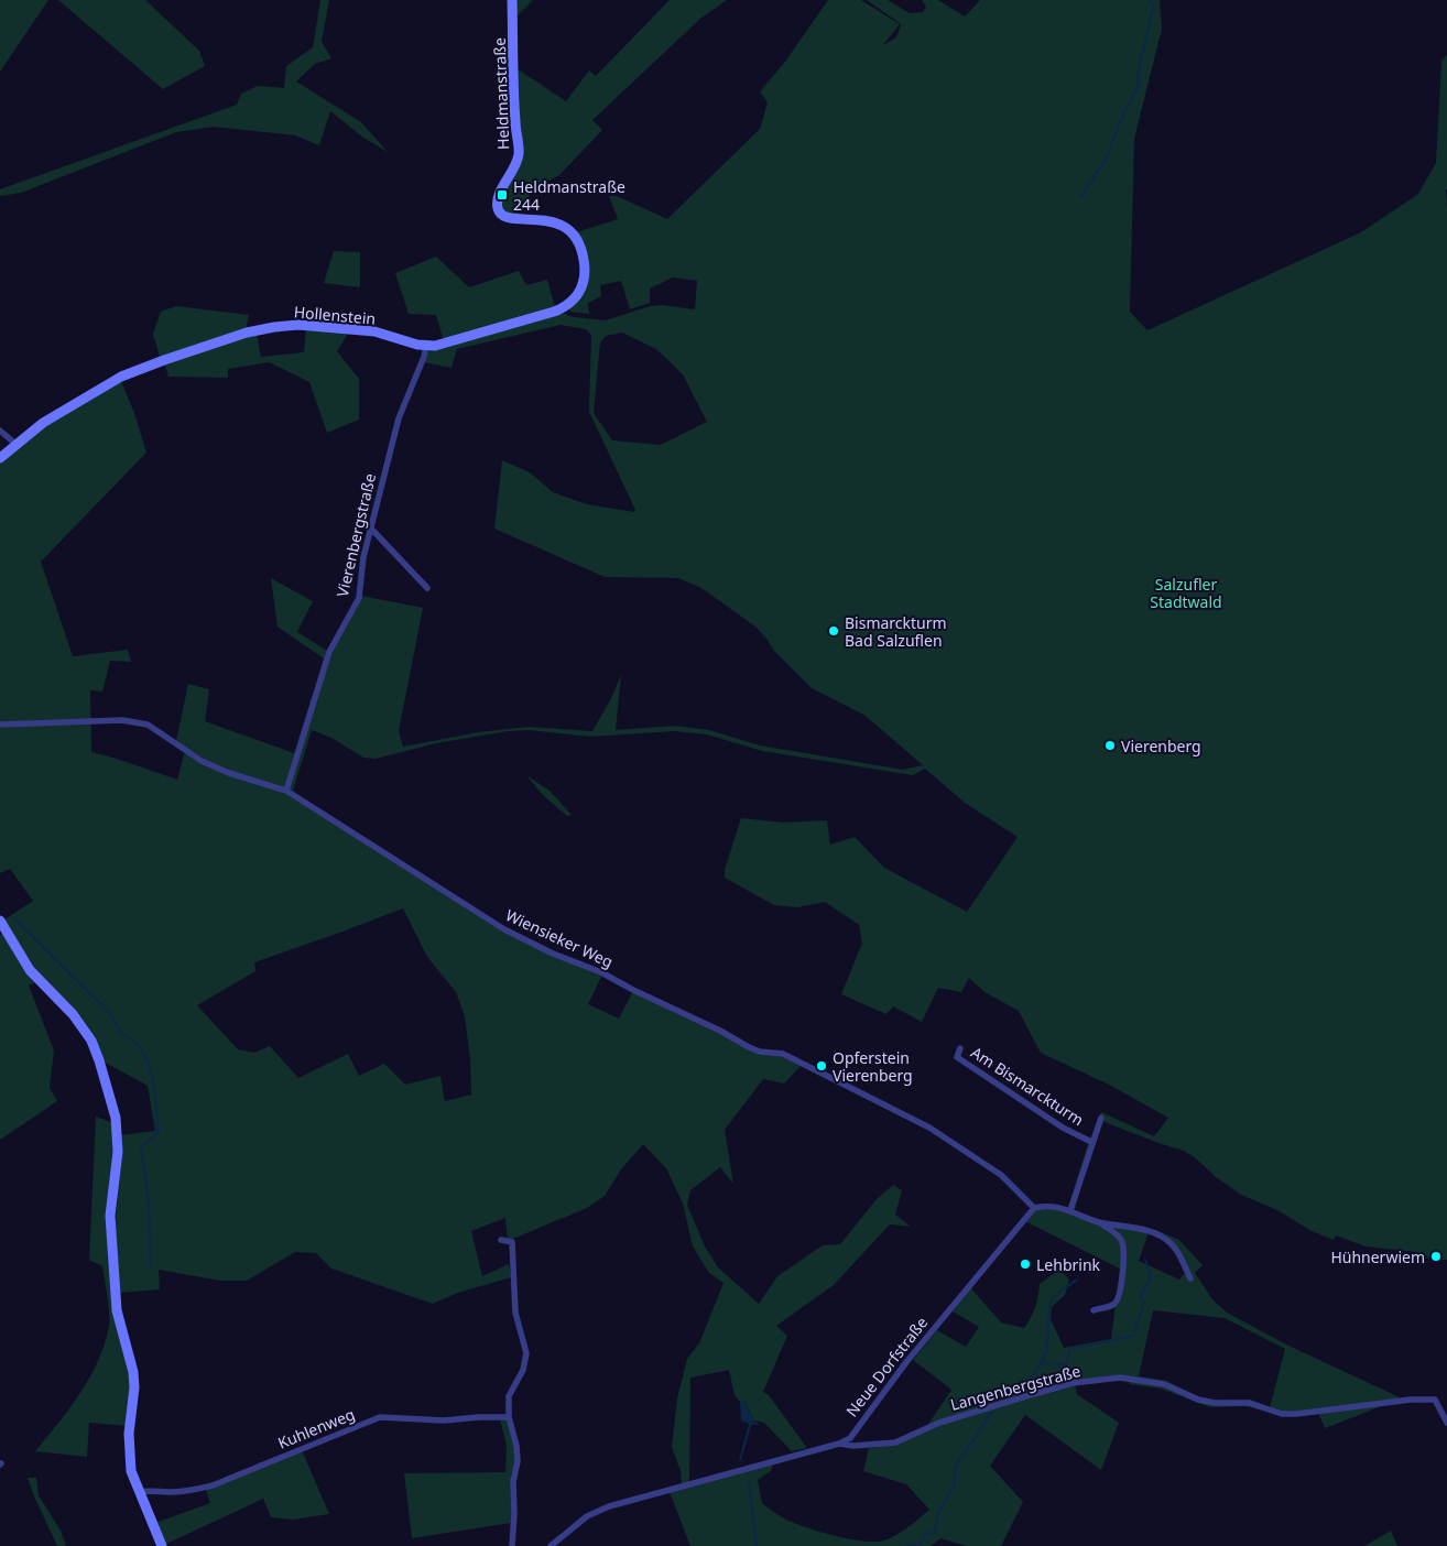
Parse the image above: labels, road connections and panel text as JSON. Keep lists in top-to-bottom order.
{
  "streets": {
    "main road": ["Heldmanstraße", "Hollenstein"],
    "street": [
      "Vierenbergstraße",
      "Wiensieker Weg",
      "Am Bismarckturm",
      "Neue Dorfstraße",
      "Langenbergstraße",
      "Kuhlenweg"
    ]
  },
  "crossings": [
    ["Heldmanstraße", "Hollenstein"],
    ["Hollenstein", "Vierenbergstraße"],
    ["Vierenbergstraße", "Wiensieker Weg"],
    ["Wiensieker Weg", "Neue Dorfstraße"],
    ["Neue Dorfstraße", "Langenbergstraße"]
  ],
  "parks": ["Salzufler Stadtwald"],
  "places": {
    "transit": ["Heldmanstraße 244"],
    "other": [
      "Bismarckturm Bad Salzuflen",
      "Vierenberg",
      "Opferstein Vierenberg",
      "Hühnerwiem",
      "Lehbrink"
    ]
  }
}
